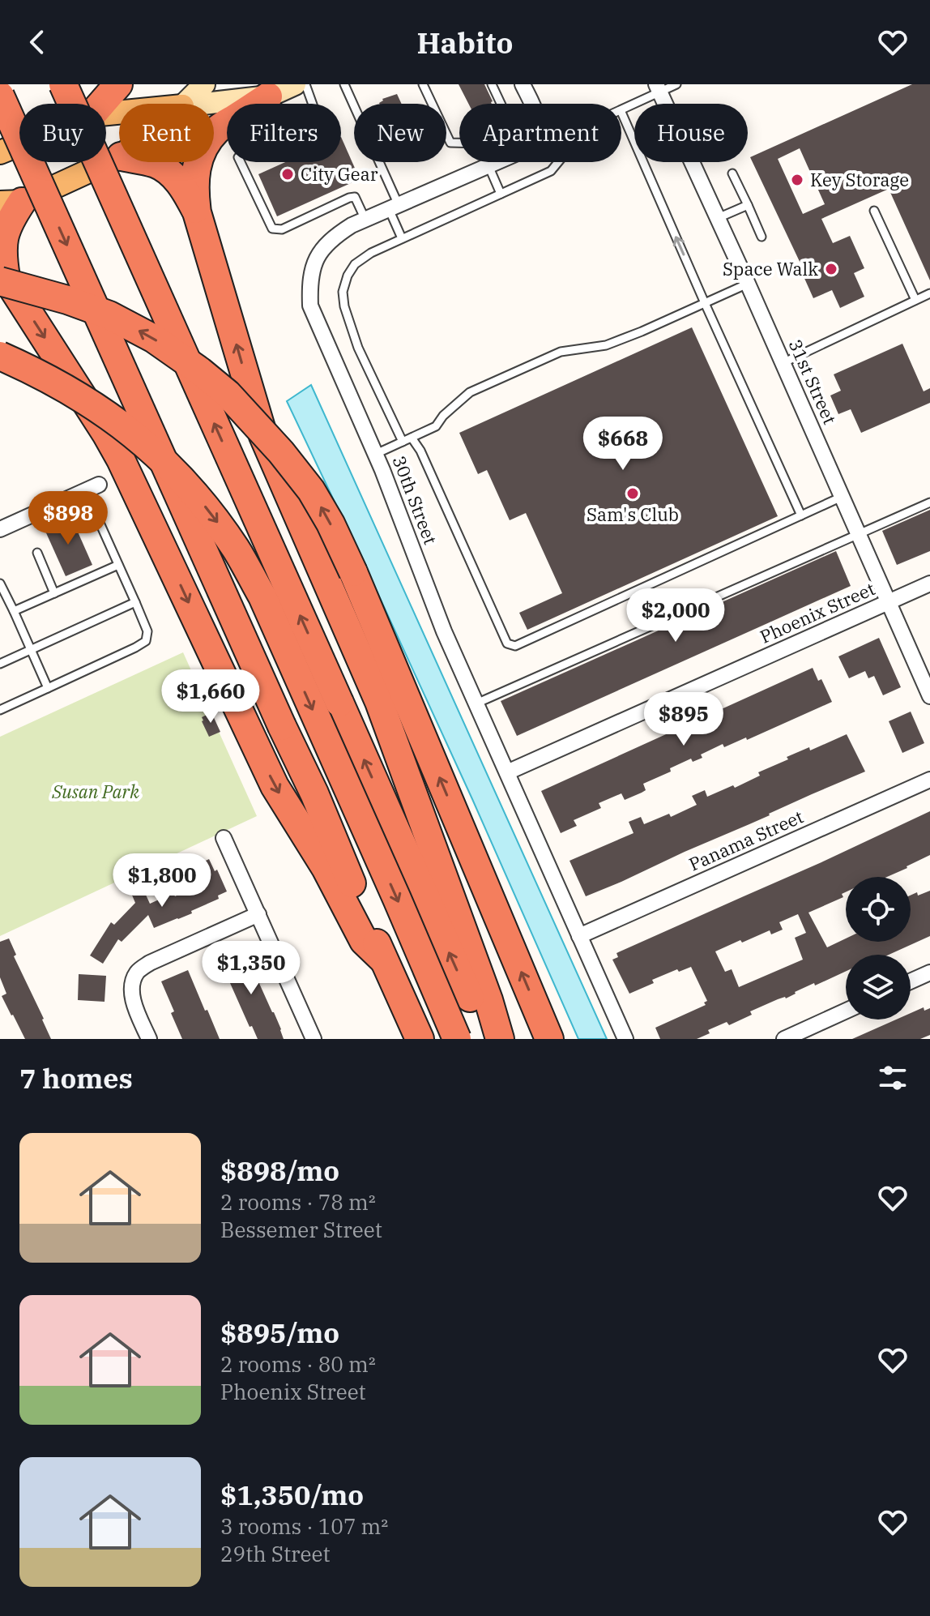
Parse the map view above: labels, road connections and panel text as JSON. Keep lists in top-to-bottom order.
{
  "streets": {
    "street": [
      "31st Street",
      "30th Street",
      "Phoenix Street",
      "Panama Street"
    ]
  },
  "crossings": [
    ["31st Street", "Phoenix Street"],
    ["30th Street", "Phoenix Street"],
    ["30th Street", "Panama Street"]
  ],
  "parks": ["Susan Park"],
  "places": [
    "City Gear",
    "Key Storage",
    "Space Walk",
    "Sam's Club"
  ],
  "page": {
    "header": "Habito",
    "chip": [
      "Buy",
      "Rent",
      "Filters",
      "New",
      "Apartment",
      "House"
    ],
    "price": [
      "$668",
      "$898",
      "$2,000",
      "$1,660",
      "$895",
      "$1,800",
      "$1,350"
    ],
    "heading": "7 homes",
    "list": [
      {
        "name": "$898/mo",
        "note": "2 rooms · 78 m² · Bessemer Street"
      },
      {
        "name": "$895/mo",
        "note": "2 rooms · 80 m² · Phoenix Street"
      },
      {
        "name": "$1,350/mo",
        "note": "3 rooms · 107 m² · 29th Street"
      }
    ]
  }
}
